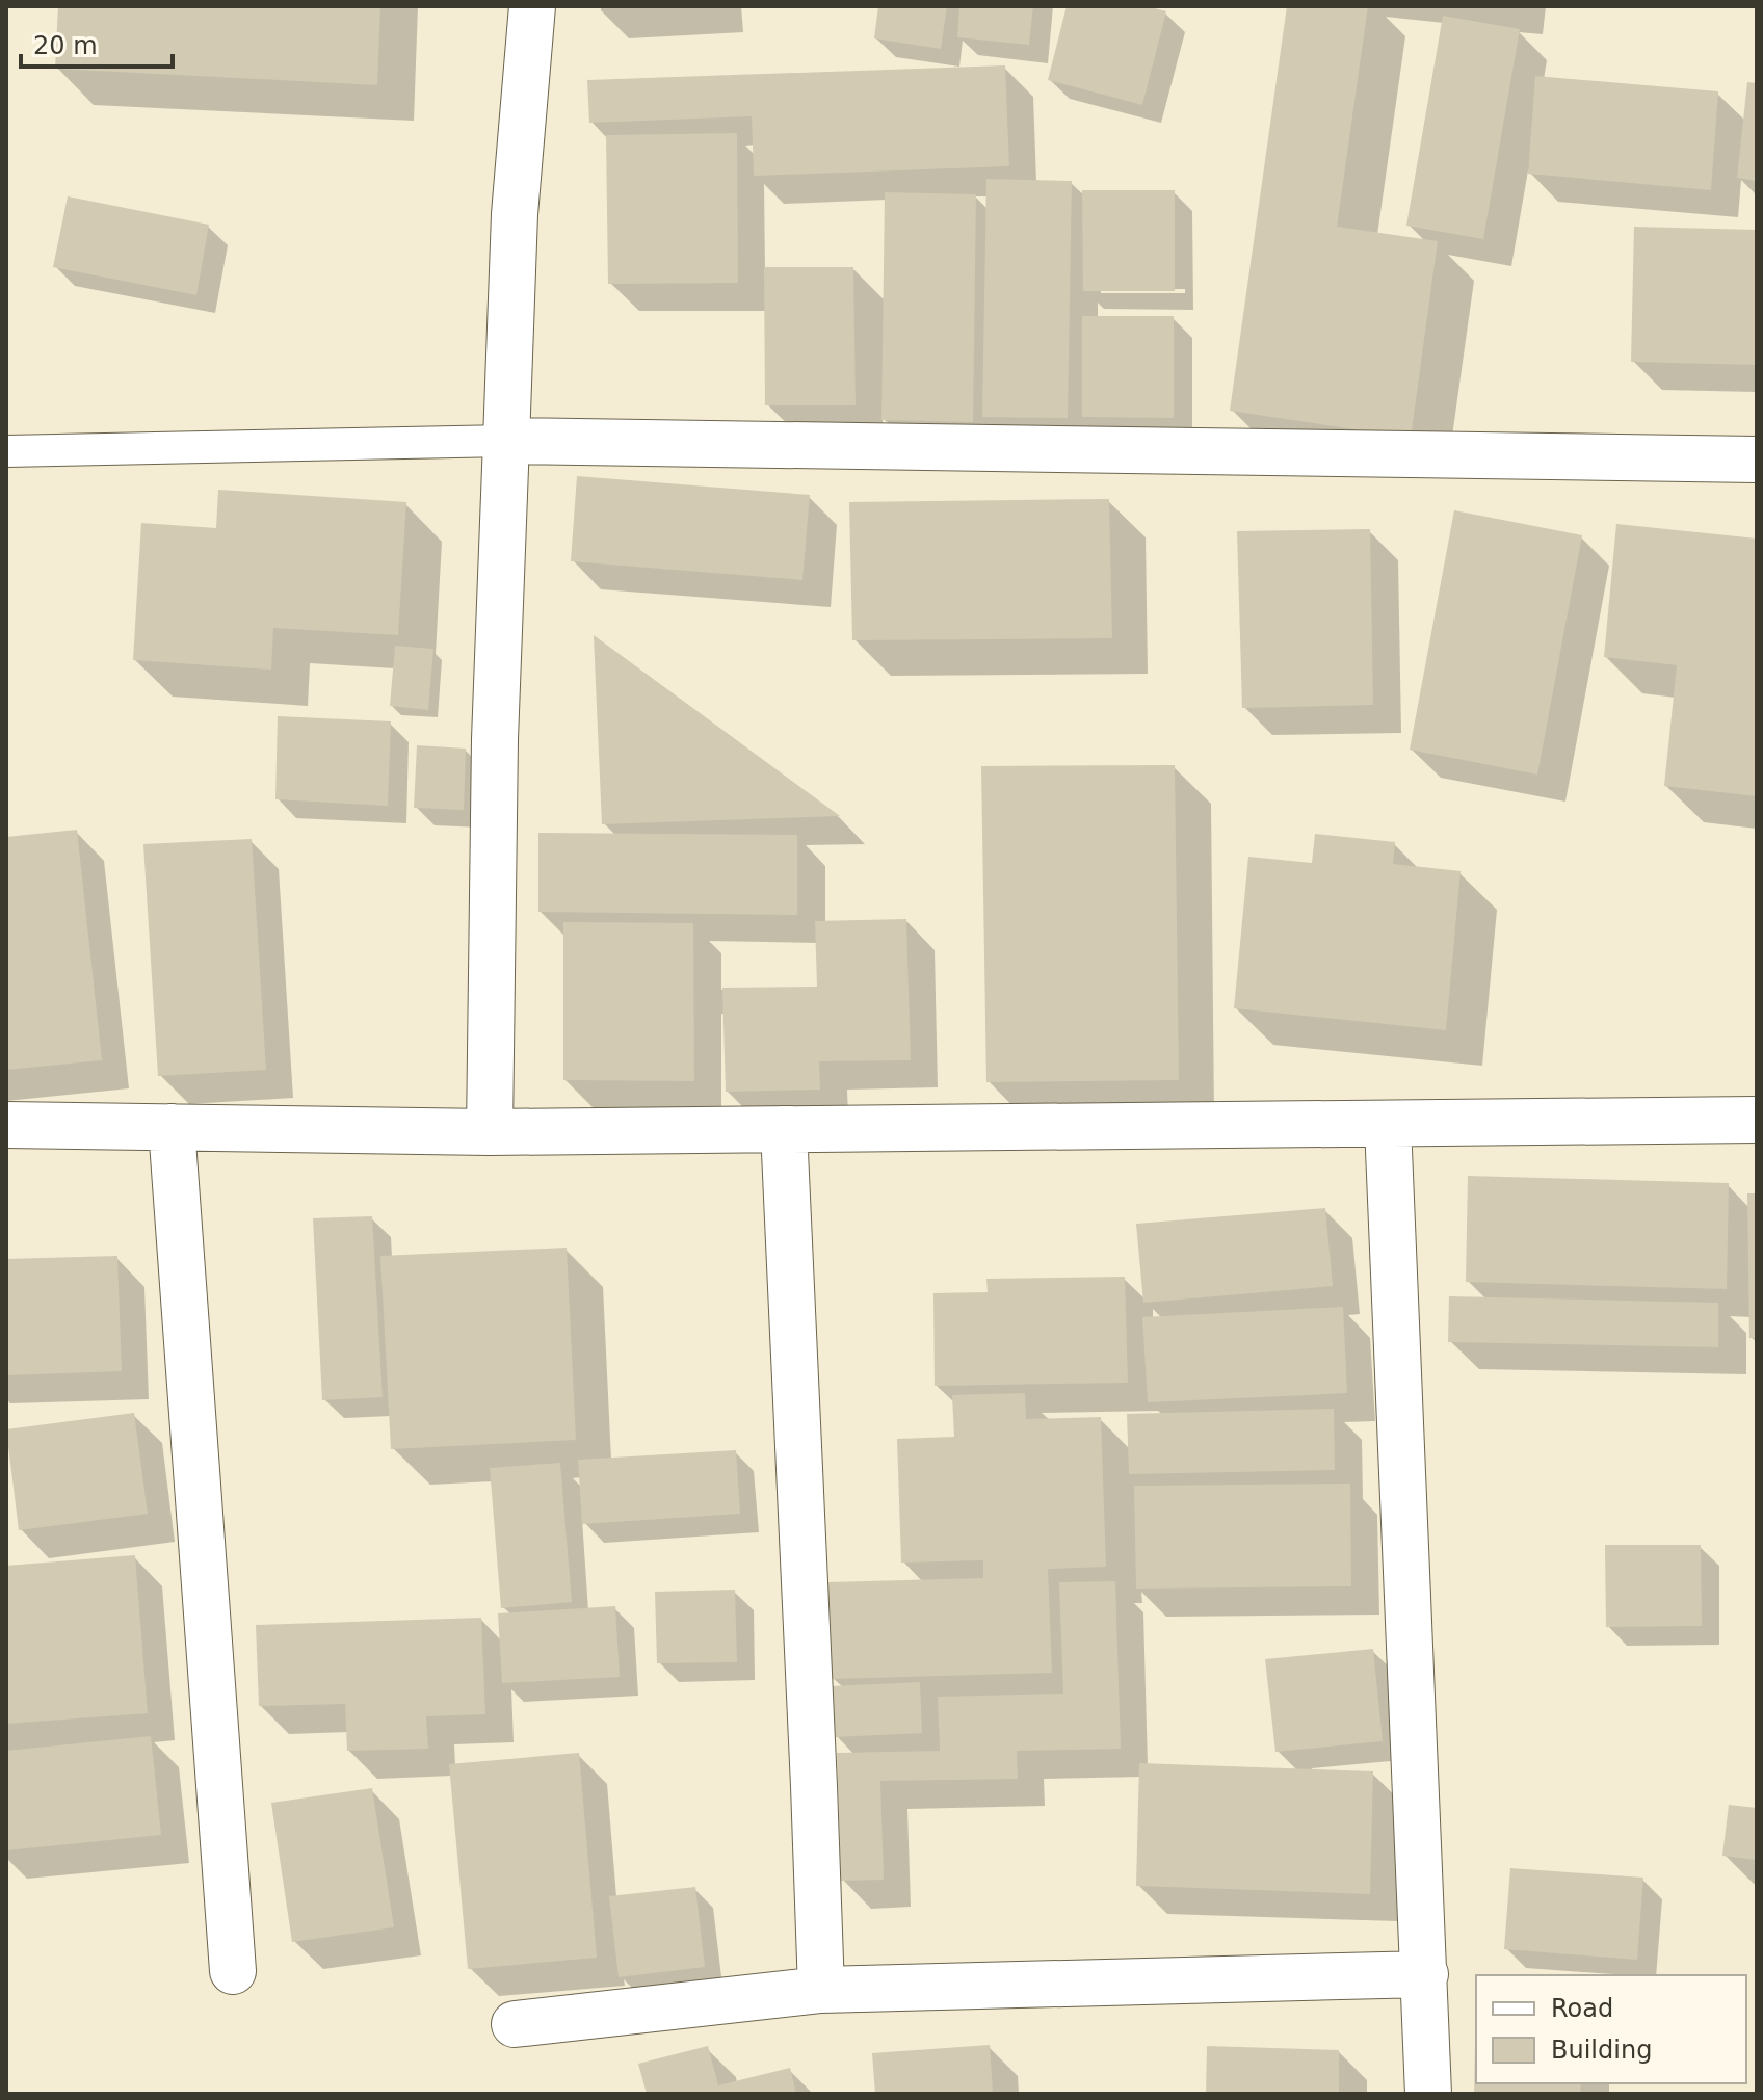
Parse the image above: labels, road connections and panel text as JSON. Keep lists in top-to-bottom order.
{
  "legend": ["Road", "Building"],
  "scale_bar": "20 m"
}
